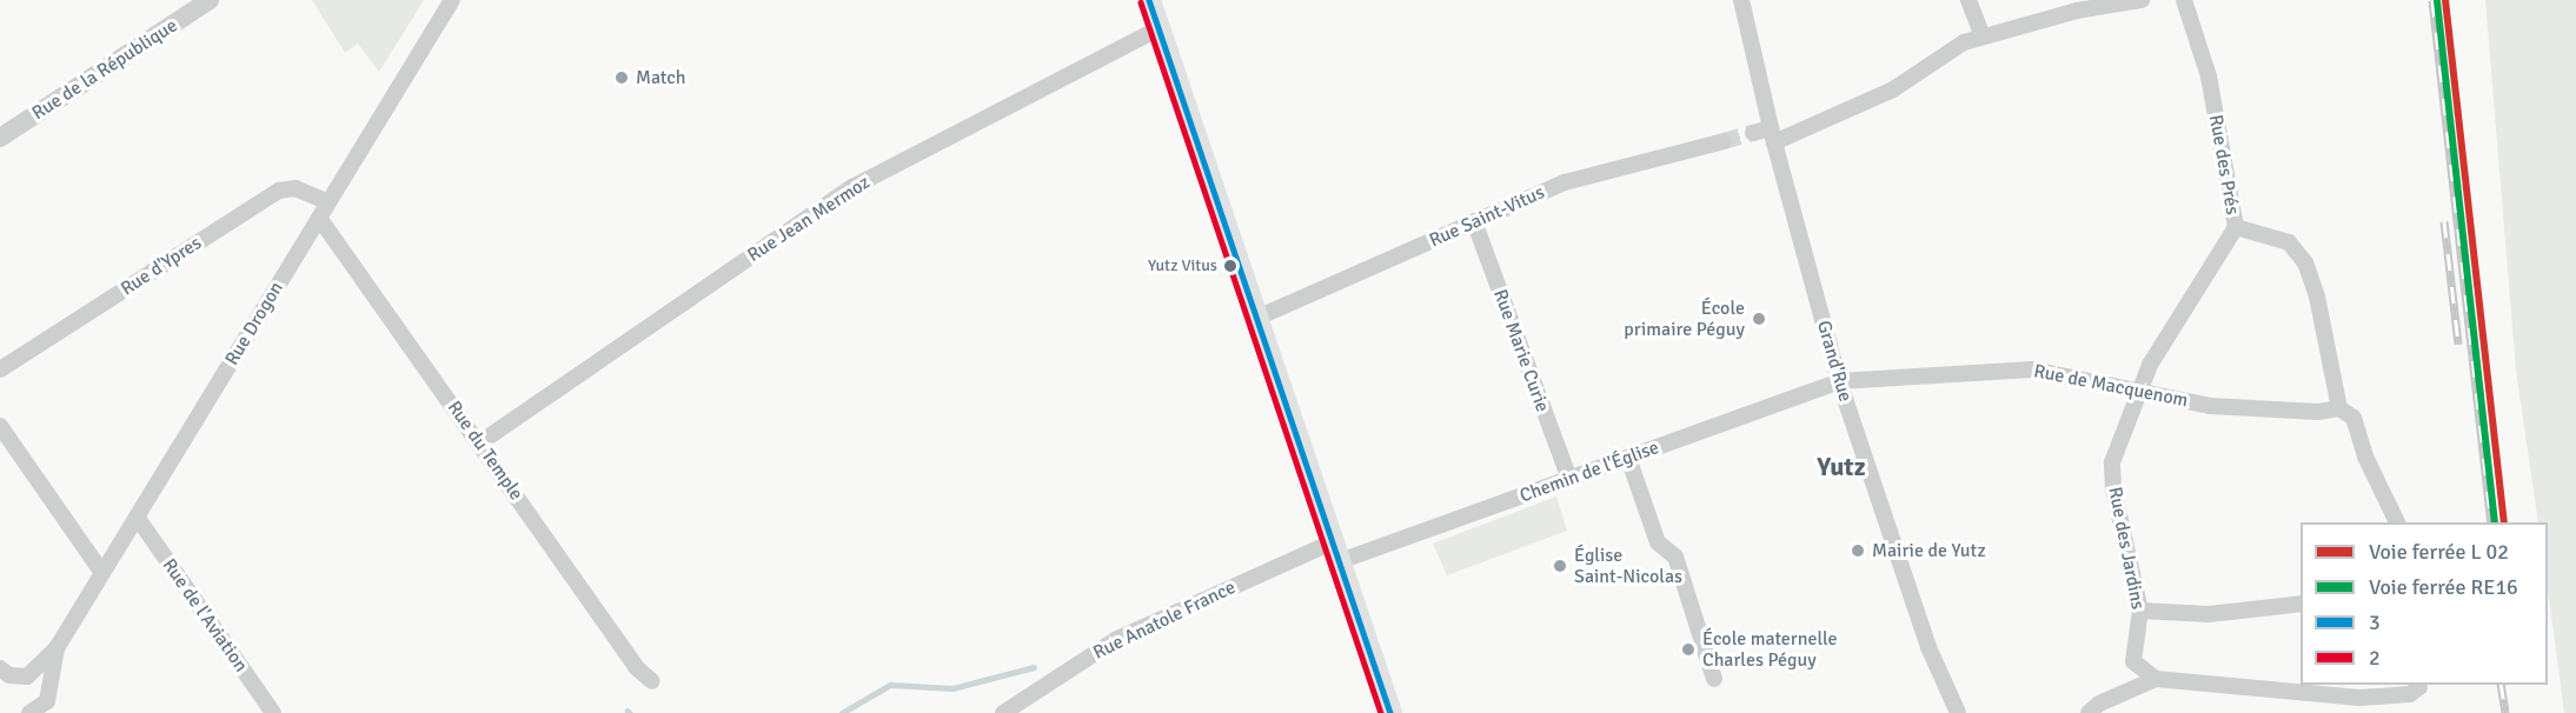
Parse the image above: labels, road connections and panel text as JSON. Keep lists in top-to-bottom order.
{
  "streets": {
    "street": [
      "Rue de la République",
      "Rue des Prés",
      "Rue Saint-Vitus",
      "Rue Jean Mermoz",
      "Rue d'Ypres",
      "Rue Drogon",
      "Rue Marie Curie",
      "Grand'Rue",
      "Rue de Macquenom",
      "Rue du Temple",
      "Chemin de l'Église",
      "Rue des Jardins",
      "Rue de l'Aviation",
      "Rue Anatole France"
    ]
  },
  "crossings": [
    ["Rue des Prés", "Rue de Macquenom"],
    ["Rue des Prés", "Rue des Jardins"],
    ["Rue Saint-Vitus", "Rue Marie Curie"],
    ["Rue Jean Mermoz", "Rue du Temple"],
    ["Rue d'Ypres", "Rue Drogon"],
    ["Rue Drogon", "Rue du Temple"],
    ["Rue Drogon", "Rue de l'Aviation"],
    ["Rue Marie Curie", "Chemin de l'Église"],
    ["Grand'Rue", "Rue de Macquenom"],
    ["Grand'Rue", "Chemin de l'Église"],
    ["Rue de Macquenom", "Chemin de l'Église"],
    ["Rue de Macquenom", "Rue des Jardins"],
    ["Chemin de l'Église", "Rue Anatole France"]
  ],
  "districts": ["Yutz"],
  "places": [
    "Match",
    "Yutz Vitus",
    "École primaire Péguy",
    "Mairie de Yutz",
    "Église Saint-Nicolas",
    "École maternelle Charles Péguy"
  ],
  "lines": ["transit line 3", "rail line RE16", "transit line 2"],
  "legend": [
    "Voie ferrée L 02",
    "Voie ferrée RE16",
    "3",
    "2"
  ]
}
